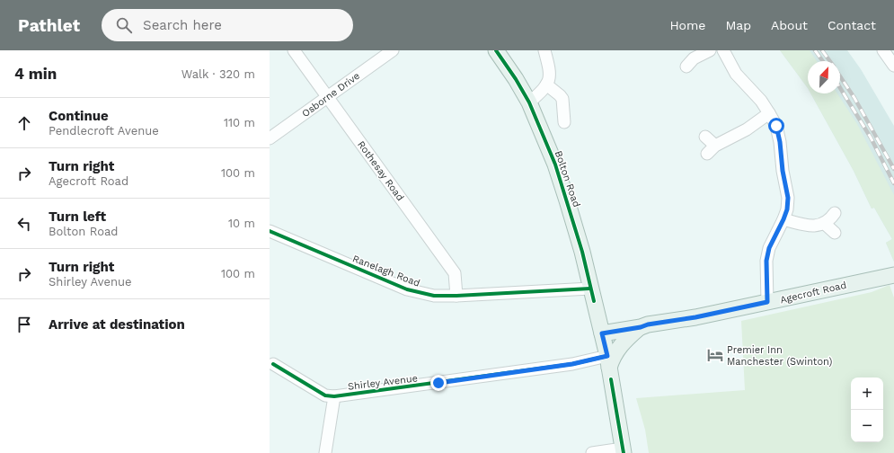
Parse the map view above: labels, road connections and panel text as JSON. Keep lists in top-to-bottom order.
{
  "streets": {
    "main road": ["Bolton Road", "Agecroft Road"],
    "street": [
      "Osborne Drive",
      "Rothesay Road",
      "Ranelagh Road",
      "Shirley Avenue"
    ]
  },
  "crossings": [
    ["Osborne Drive", "Rothesay Road"],
    ["Rothesay Road", "Ranelagh Road"],
    ["Bolton Road", "Ranelagh Road"],
    ["Bolton Road", "Agecroft Road"],
    ["Bolton Road", "Shirley Avenue"]
  ],
  "places": {
    "hotel": ["Premier Inn Manchester (Swinton)"]
  },
  "north": "top right",
  "page": {
    "header": "Pathlet",
    "search": "Search here",
    "nav": [
      "Home",
      "Map",
      "About",
      "Contact"
    ],
    "heading": ["4 min", "Walk · 320 m"],
    "list": [
      ["Continue", "Pendlecroft Avenue", "110 m"],
      ["Turn right", "Agecroft Road", "100 m"],
      ["Turn left", "Bolton Road", "10 m"],
      ["Turn right", "Shirley Avenue", "100 m"],
      "Arrive at destination"
    ],
    "map_buttons": ["+", "−"]
  }
}
